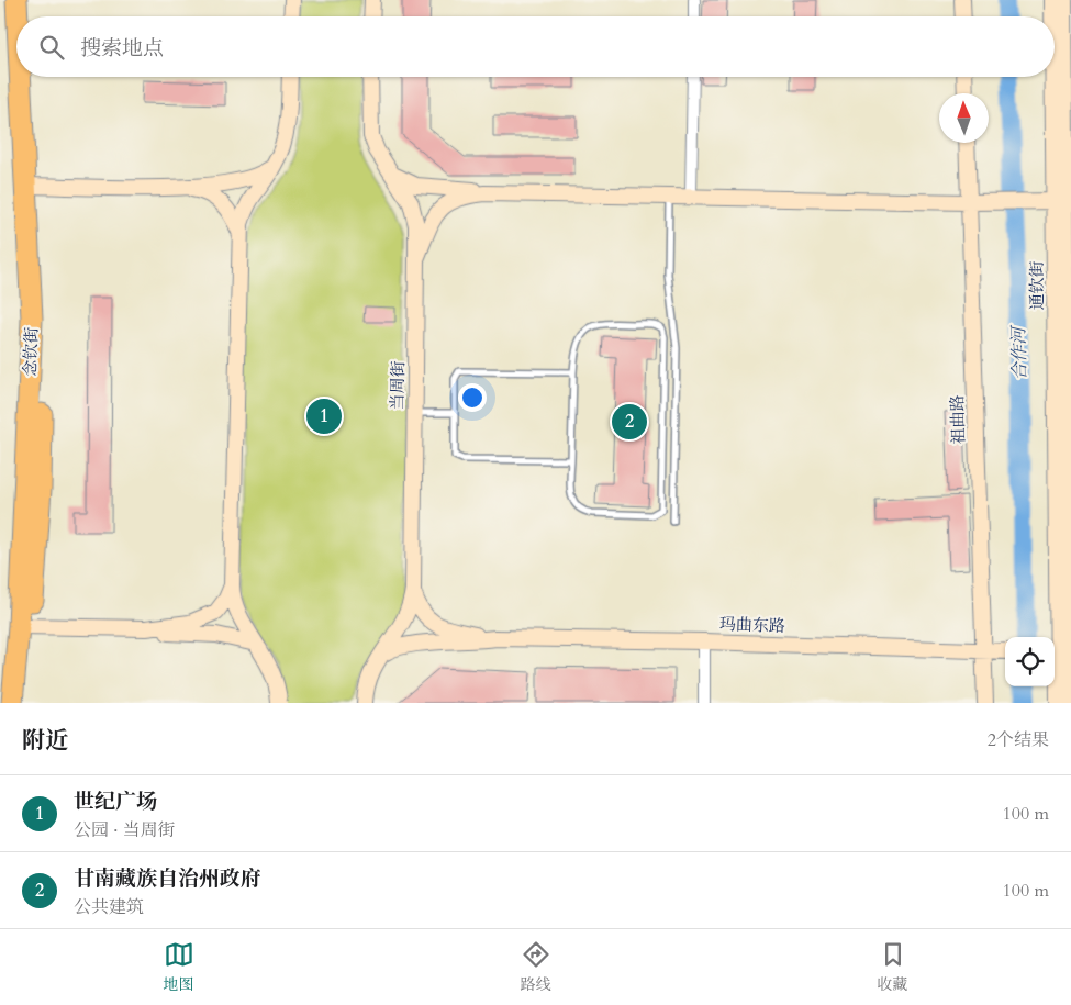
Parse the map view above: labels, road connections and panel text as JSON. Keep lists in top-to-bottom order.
{
  "streets": {
    "highway": ["念钦街"],
    "street": [
      "通钦街",
      "当周街",
      "祖曲路",
      "玛曲东路"
    ]
  },
  "crossings": [
    ["祖曲路", "玛曲东路"]
  ],
  "water": ["合作河"],
  "north": "top",
  "page": {
    "search": "搜索地点",
    "pins": ["1", "2"],
    "heading": ["附近", "2个结果"],
    "list": [
      {
        "mark": "1",
        "name": "世纪广场",
        "note": "公园 · 当周街",
        "value": "100 m"
      },
      {
        "mark": "2",
        "name": "甘南藏族自治州政府",
        "note": "公共建筑",
        "value": "100 m"
      }
    ],
    "nav": ["地图", "路线", "收藏"]
  }
}
